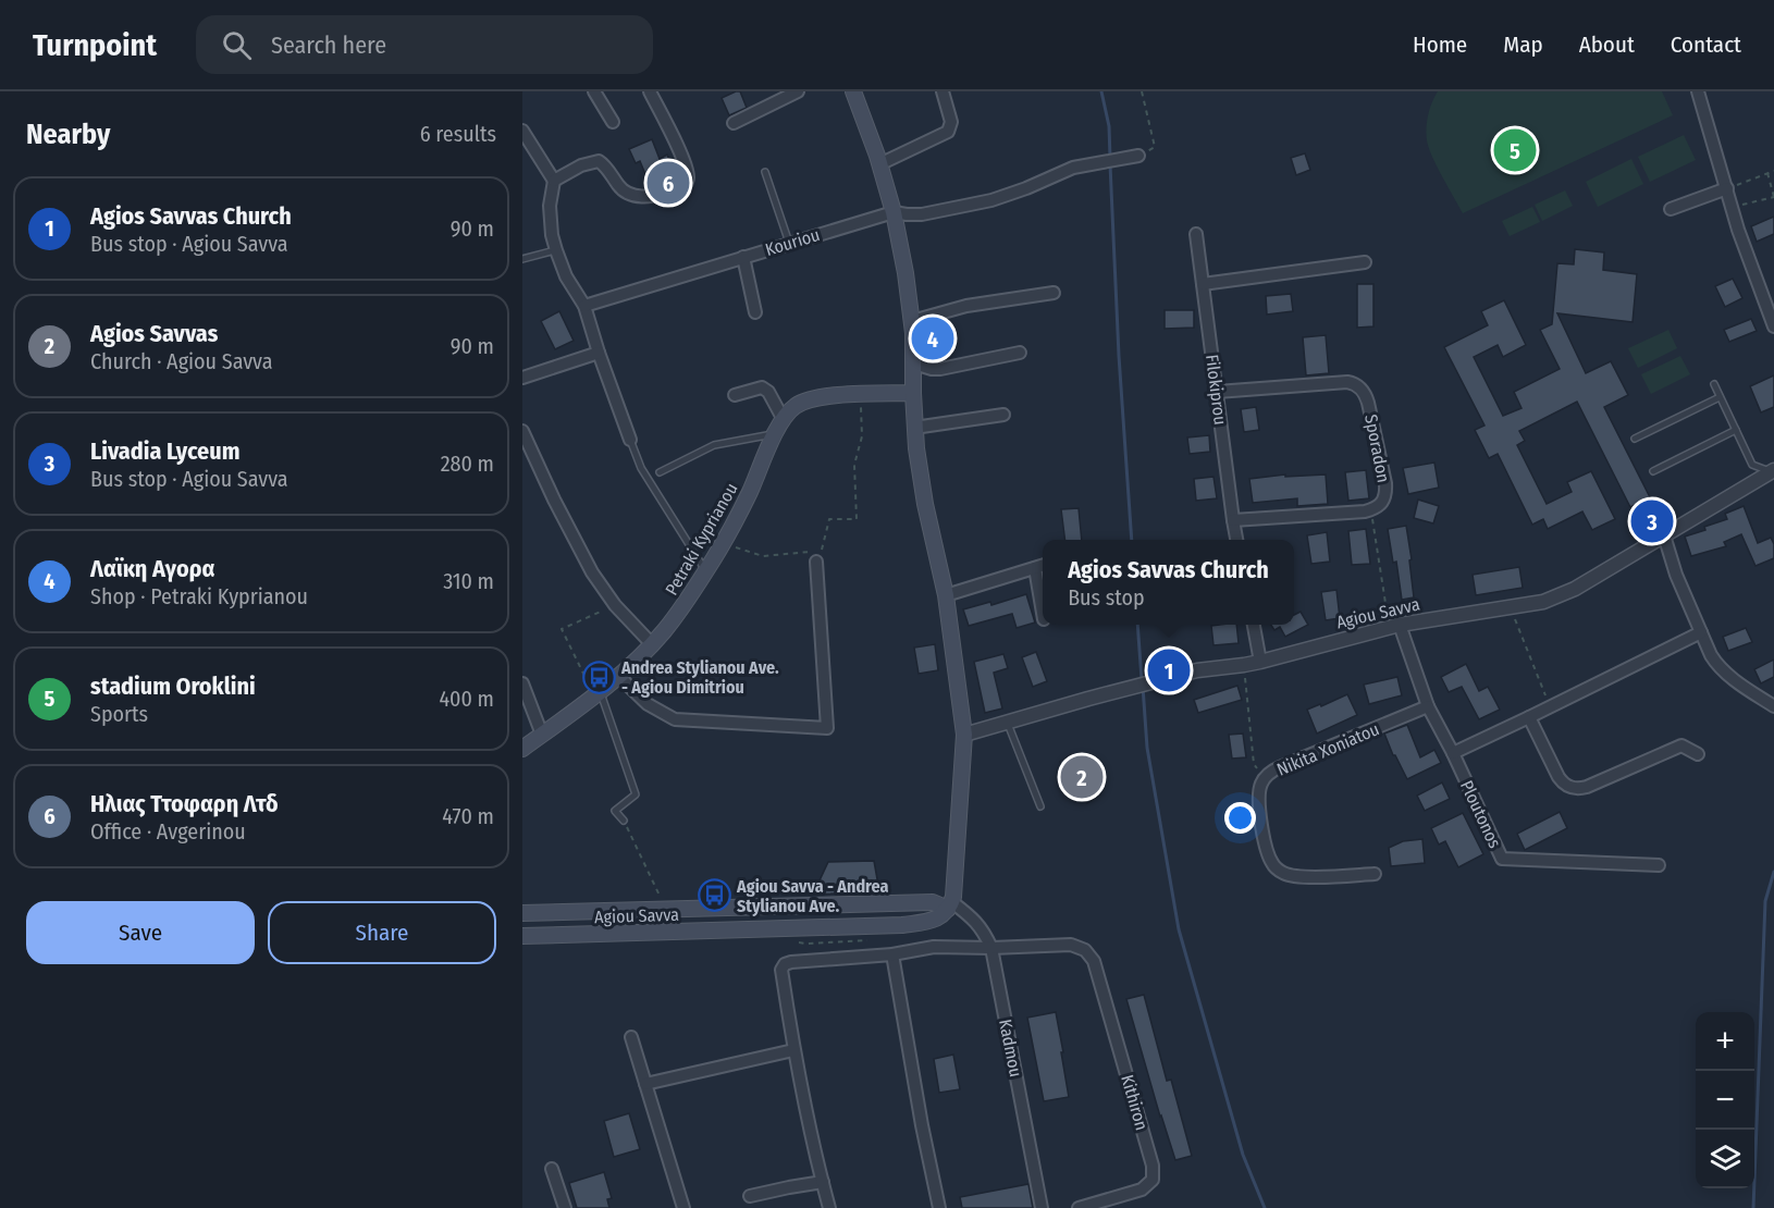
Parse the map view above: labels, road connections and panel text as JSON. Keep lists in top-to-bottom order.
{
  "streets": {
    "main road": ["Petraki Kyprianou", "Agiou Savva"],
    "street": [
      "Kouriou",
      "Filokiprou",
      "Sporadon",
      "Nikita Xoniatou",
      "Ploutonos",
      "Kadmou",
      "Kithiron"
    ]
  },
  "crossings": [
    ["Filokiprou", "Sporadon"],
    ["Agiou Savva", "Ploutonos"],
    ["Agiou Savva", "Kadmou"],
    ["Nikita Xoniatou", "Ploutonos"],
    ["Kadmou", "Kithiron"]
  ],
  "places": {
    "bus stop": ["Andrea Stylianou Ave. - Agiou Dimitriou", "Agiou Savva - Andrea Stylianou Ave."]
  },
  "page": {
    "header": "Turnpoint",
    "search": "Search here",
    "nav": [
      "Home",
      "Map",
      "About",
      "Contact"
    ],
    "heading": ["Nearby", "6 results"],
    "pins": [
      "5",
      "6",
      "4",
      "3",
      "1",
      "2"
    ],
    "list": [
      {
        "mark": "1",
        "name": "Agios Savvas Church",
        "note": "Bus stop · Agiou Savva",
        "value": "90 m"
      },
      {
        "mark": "2",
        "name": "Agios Savvas",
        "note": "Church · Agiou Savva",
        "value": "90 m"
      },
      {
        "mark": "3",
        "name": "Livadia Lyceum",
        "note": "Bus stop · Agiou Savva",
        "value": "280 m"
      },
      {
        "mark": "4",
        "name": "Λαϊκη Αγορα",
        "note": "Shop · Petraki Kyprianou",
        "value": "310 m"
      },
      {
        "mark": "5",
        "name": "stadium Oroklini",
        "note": "Sports",
        "value": "400 m"
      },
      {
        "mark": "6",
        "name": "Ηλιας Ττοφαρη Λτδ",
        "note": "Office · Avgerinou",
        "value": "470 m"
      }
    ],
    "popup": ["Agios Savvas Church", "Bus stop"],
    "buttons": ["Save", "Share"],
    "map_buttons": ["+", "−"]
  }
}
